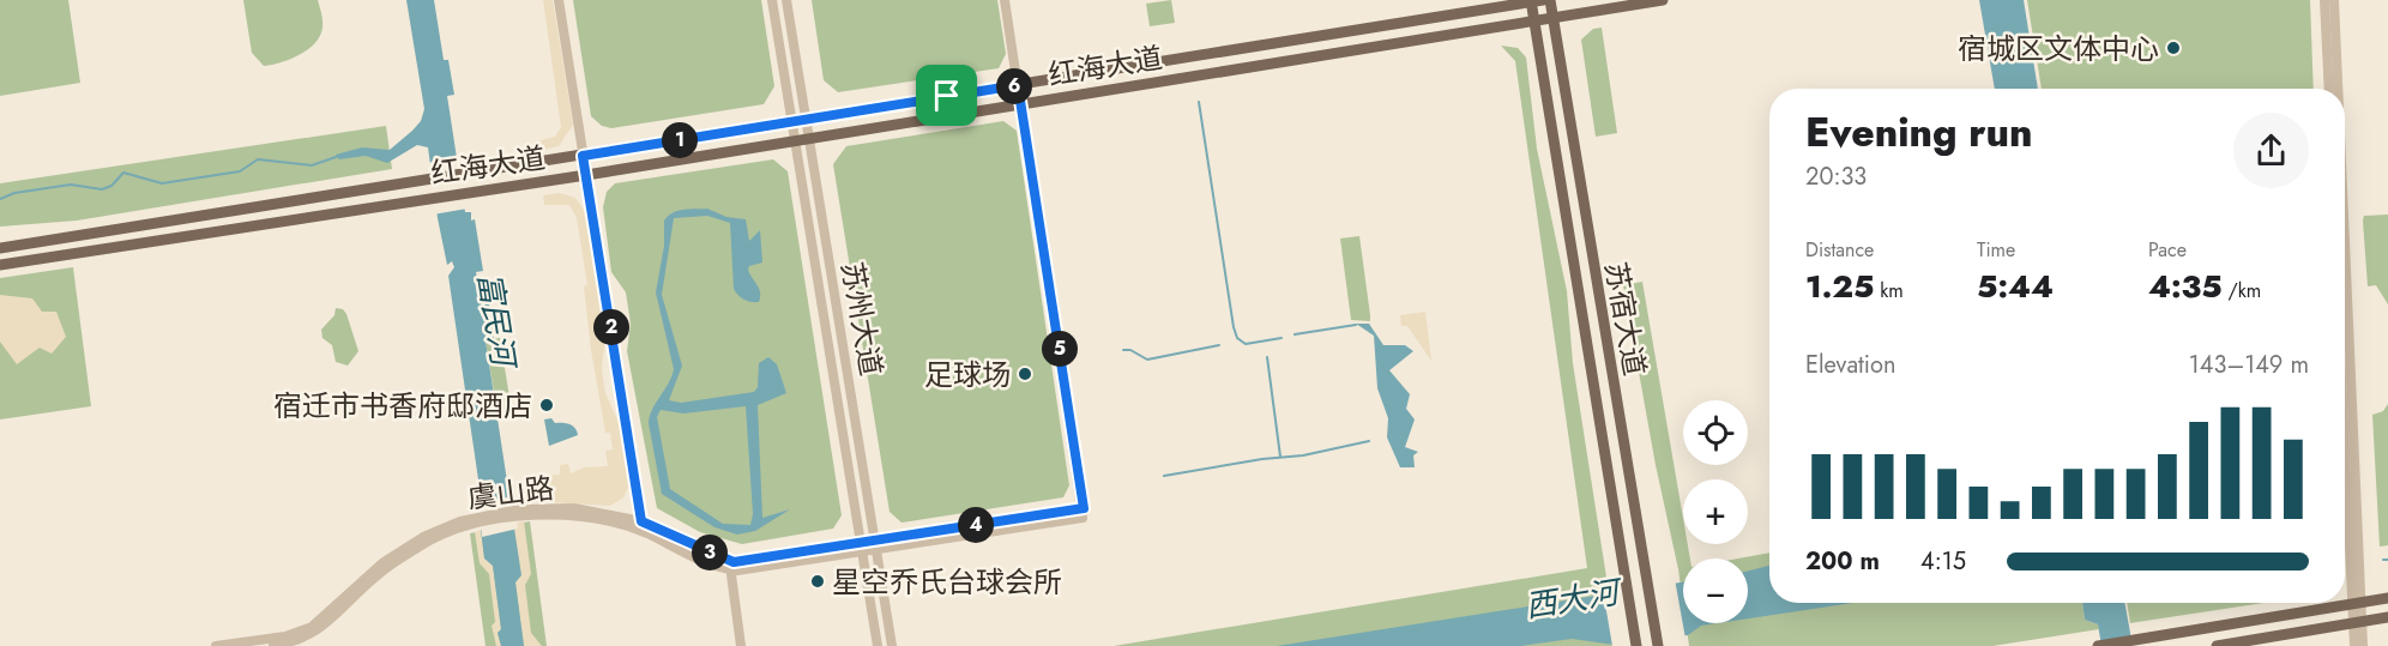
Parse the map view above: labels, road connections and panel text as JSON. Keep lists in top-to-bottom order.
{
  "streets": {
    "main road": ["红海大道", "苏宿大道"],
    "street": ["苏州大道", "虞山路"]
  },
  "crossings": [
    ["红海大道", "苏州大道"],
    ["红海大道", "苏宿大道"],
    ["红海大道", "虞山路"],
    ["苏州大道", "虞山路"]
  ],
  "water": ["富民河", "西大河"],
  "places": [
    "宿城区文体中心",
    "足球场",
    "宿迁市书香府邸酒店",
    "星空乔氏台球会所"
  ],
  "page": {
    "pins": [
      "6",
      "1",
      "2",
      "5",
      "4",
      "3"
    ],
    "heading": ["Evening run", "20:33"],
    "stats": [
      ["Distance", "1.25 km"],
      ["Time", "5:44"],
      ["Pace", "4:35 /km"]
    ],
    "chart": ["Elevation", "143–149 m"],
    "map_buttons": ["+", "−"],
    "list": [
      {
        "name": "200 m",
        "note": "4:15"
      }
    ]
  }
}
